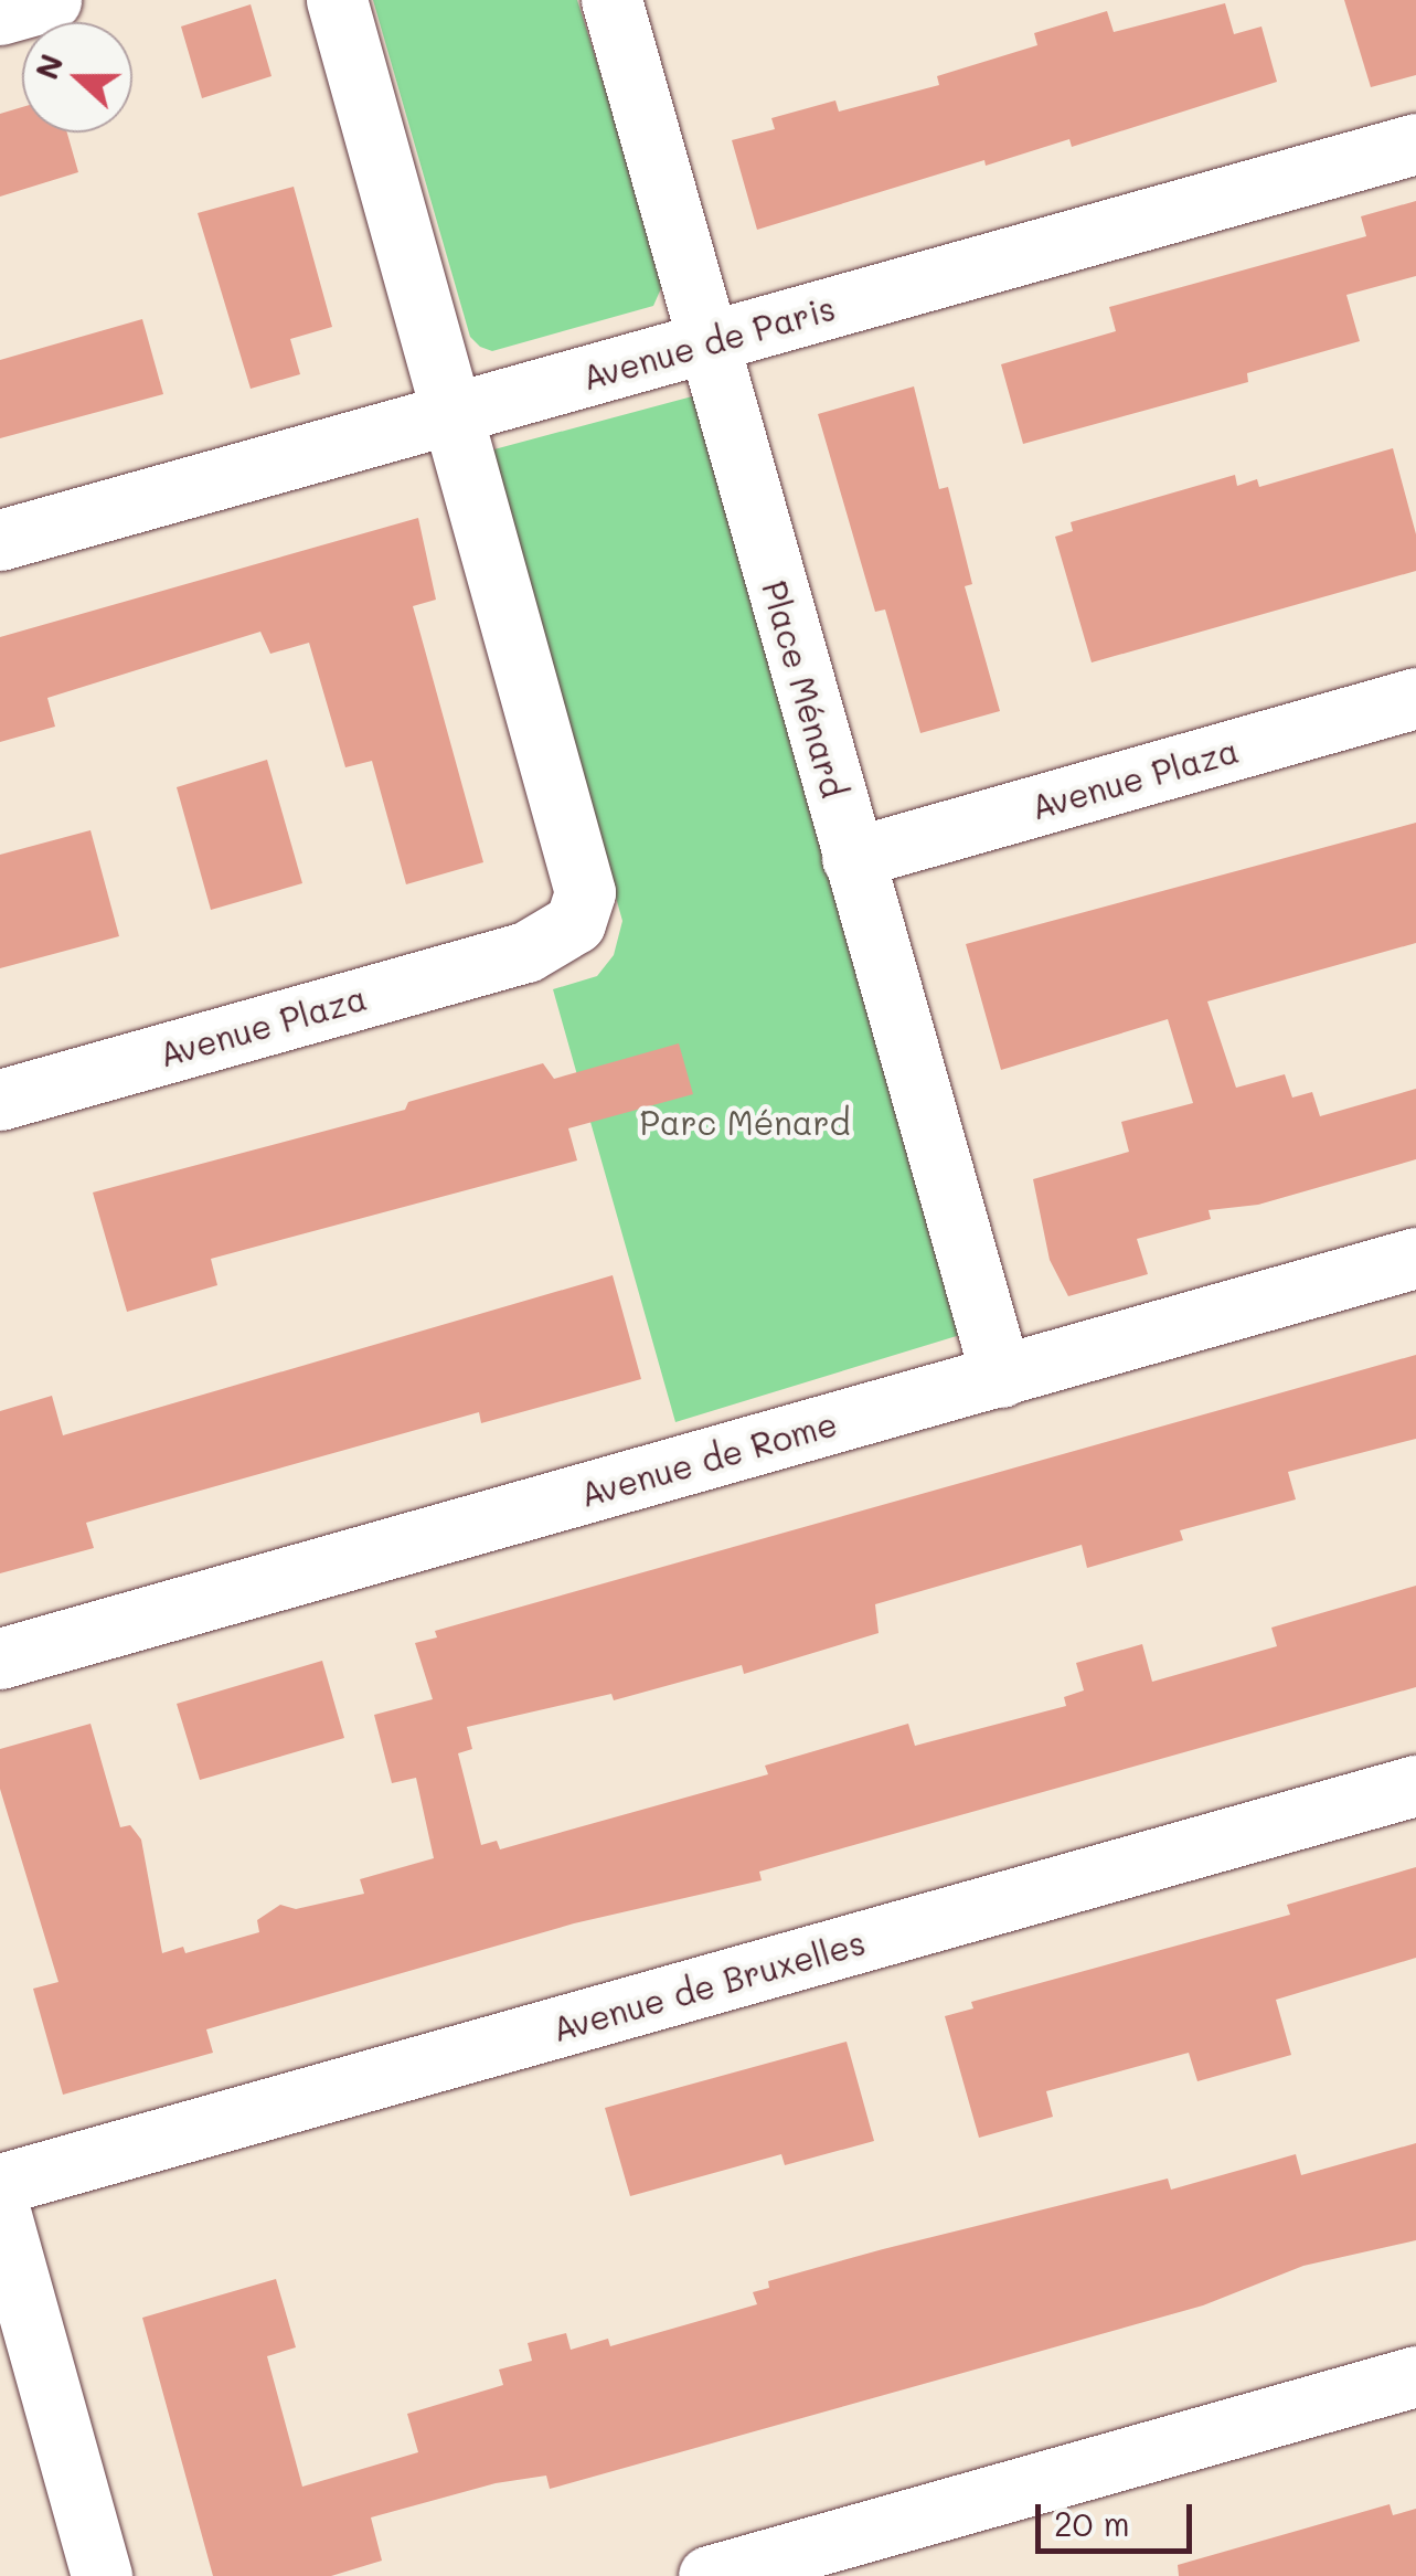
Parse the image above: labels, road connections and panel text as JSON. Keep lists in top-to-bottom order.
{
  "streets": {
    "street": [
      "Avenue de Paris",
      "Place Ménard",
      "Avenue Plaza",
      "Avenue de Rome",
      "Avenue de Bruxelles"
    ]
  },
  "crossings": [
    ["Avenue de Paris", "Place Ménard"],
    ["Avenue de Paris", "Avenue Plaza"],
    ["Place Ménard", "Avenue Plaza"],
    ["Place Ménard", "Avenue de Rome"]
  ],
  "parks": ["Parc Ménard"],
  "scale_bar": "20 m",
  "north": "left"
}
